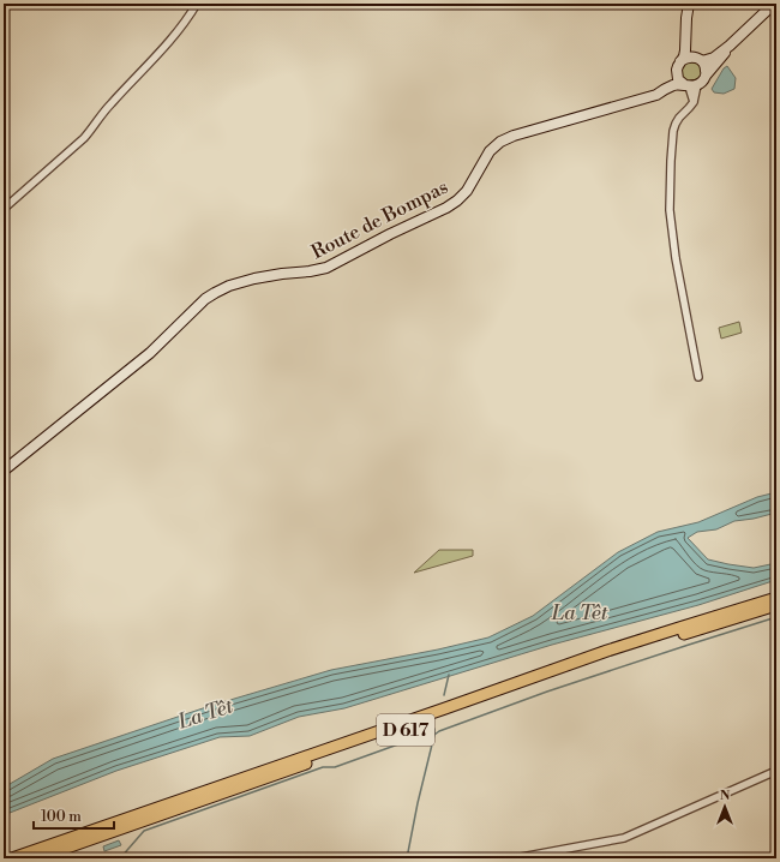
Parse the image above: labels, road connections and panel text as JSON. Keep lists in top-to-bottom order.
{
  "streets": {
    "highway": ["D 617"],
    "main road": ["Route de Bompas"]
  },
  "water": ["La Têt"],
  "scale_bar": "100 m",
  "north": "top"
}
